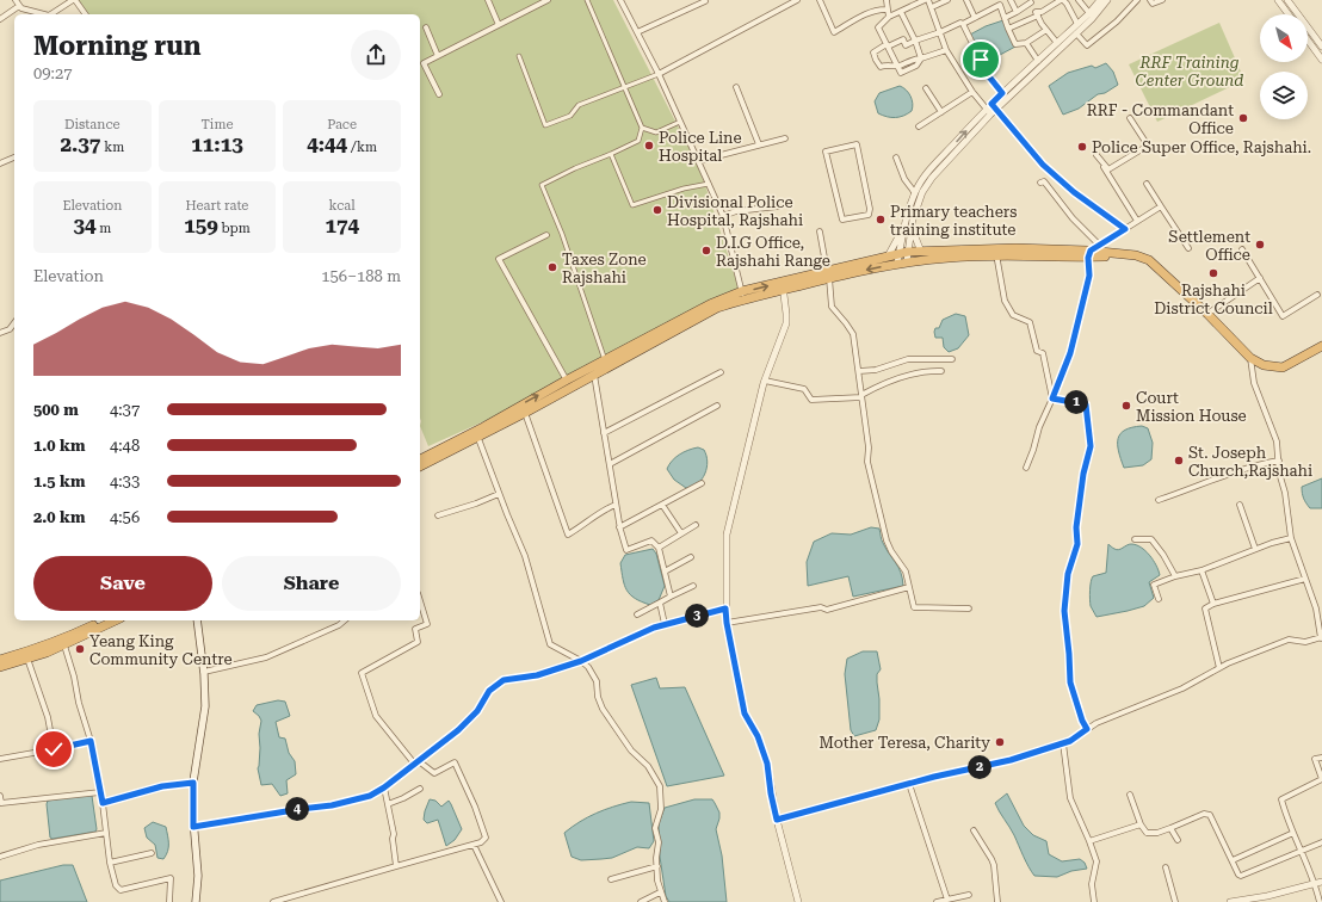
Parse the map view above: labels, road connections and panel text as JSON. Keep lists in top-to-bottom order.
{
  "parks": ["RRF Training Center Ground"],
  "places": [
    "RRF - Commandant Office",
    "Police Line Hospital",
    "Police Super Office, Rajshahi.",
    "Divisional Police Hospital, Rajshahi",
    "Primary teachers training institute",
    "Settlement Office",
    "D.I.G Office, Rajshahi Range",
    "Taxes Zone Rajshahi",
    "Rajshahi District Council",
    "Court Mission House",
    "St. Joseph Church,Rajshahi",
    "Yeang King Community Centre",
    "Mother Teresa, Charity"
  ],
  "north": "bottom right",
  "page": {
    "heading": ["Morning run", "09:27"],
    "stats": [
      ["Distance", "2.37 km"],
      ["Time", "11:13"],
      ["Pace", "4:44 /km"],
      ["Elevation", "34 m"],
      ["Heart rate", "159 bpm"],
      ["kcal", "174"]
    ],
    "chart": ["Elevation", "156–188 m"],
    "pins": [
      "1",
      "3",
      "2",
      "4"
    ],
    "list": [
      {
        "name": "500 m",
        "note": "4:37"
      },
      {
        "name": "1.0 km",
        "note": "4:48"
      },
      {
        "name": "1.5 km",
        "note": "4:33"
      },
      {
        "name": "2.0 km",
        "note": "4:56"
      }
    ],
    "buttons": ["Save", "Share"]
  }
}
